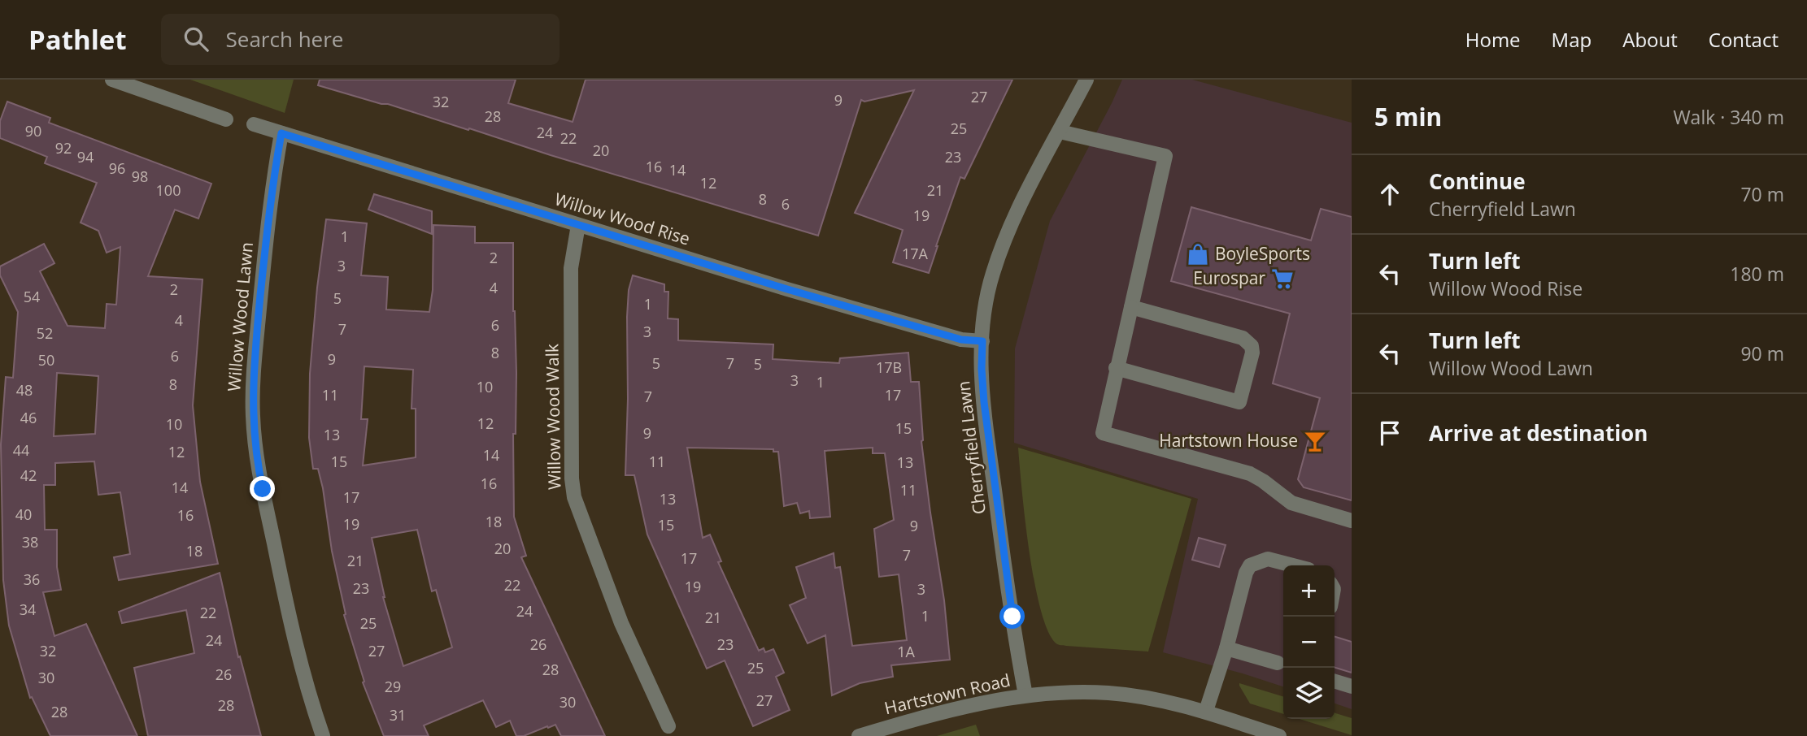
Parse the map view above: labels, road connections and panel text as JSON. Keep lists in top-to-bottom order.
{
  "streets": {
    "street": [
      "Willow Wood Rise",
      "Willow Wood Lawn",
      "Willow Wood Walk",
      "Cherryfield Lawn",
      "Hartstown Road"
    ]
  },
  "crossings": [
    ["Willow Wood Rise", "Willow Wood Lawn"],
    ["Willow Wood Rise", "Willow Wood Walk"],
    ["Willow Wood Rise", "Cherryfield Lawn"],
    ["Cherryfield Lawn", "Hartstown Road"]
  ],
  "places": {
    "shop": ["BoyleSports"],
    "supermarket": ["Eurospar"],
    "bar": ["Hartstown House"]
  },
  "house_numbers": [
    "27",
    "9",
    "32",
    "28",
    "25",
    "90",
    "24",
    "22",
    "92",
    "20",
    "94",
    "23",
    "16",
    "96",
    "14",
    "98",
    "12",
    "100",
    "21",
    "8",
    "6",
    "19",
    "1",
    "17A",
    "2",
    "3",
    "4",
    "2",
    "54",
    "5",
    "1",
    "4",
    "6",
    "7",
    "3",
    "52",
    "8",
    "6",
    "9",
    "50",
    "5",
    "7",
    "5",
    "17B",
    "3",
    "1",
    "8",
    "10",
    "48",
    "11",
    "17",
    "7",
    "46",
    "12",
    "10",
    "15",
    "9",
    "13",
    "44",
    "12",
    "14",
    "15",
    "11",
    "13",
    "42",
    "16",
    "14",
    "11",
    "17",
    "13",
    "40",
    "16",
    "18",
    "19",
    "15",
    "9",
    "38",
    "20",
    "18",
    "7",
    "17",
    "21",
    "36",
    "22",
    "19",
    "23",
    "3",
    "34",
    "24",
    "22",
    "1",
    "21",
    "25",
    "24",
    "26",
    "23",
    "32",
    "27",
    "1A",
    "25",
    "28",
    "26",
    "30",
    "29",
    "27",
    "30",
    "28",
    "28",
    "31"
  ],
  "page": {
    "header": "Pathlet",
    "search": "Search here",
    "nav": [
      "Home",
      "Map",
      "About",
      "Contact"
    ],
    "heading": ["5 min", "Walk · 340 m"],
    "list": [
      ["Continue", "Cherryfield Lawn", "70 m"],
      ["Turn left", "Willow Wood Rise", "180 m"],
      ["Turn left", "Willow Wood Lawn", "90 m"],
      "Arrive at destination"
    ],
    "map_buttons": ["+", "−"]
  }
}
